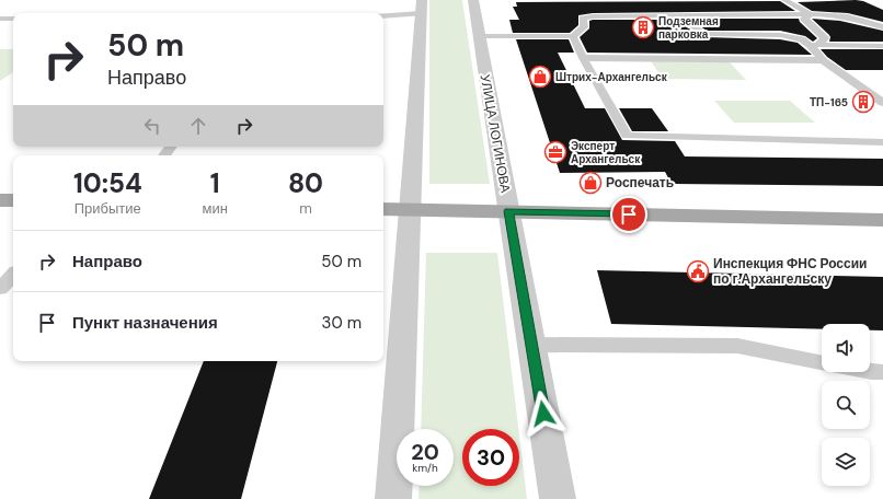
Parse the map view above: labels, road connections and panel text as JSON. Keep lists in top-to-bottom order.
{
  "streets": {
    "street": ["УЛИЦА ЛОГИНОВА"]
  },
  "places": {
    "building": ["Подземная парковка", "ТП-165"],
    "shop": ["Штрих-Архангельск", "Роспечать"],
    "office": ["Эксперт Архангельск"],
    "public building": ["Инспекция ФНС России по г.Архангельску"]
  },
  "page": {
    "turn": ["50 m", "Направо"],
    "eta": [
      "10:54",
      "Прибытие",
      "1",
      "мин",
      "80",
      "m"
    ],
    "list": [
      {
        "name": "Направо",
        "value": "50 m"
      },
      {
        "name": "Пункт назначения",
        "value": "30 m"
      }
    ],
    "speed": "20 km/h",
    "limit": "30"
  }
}
